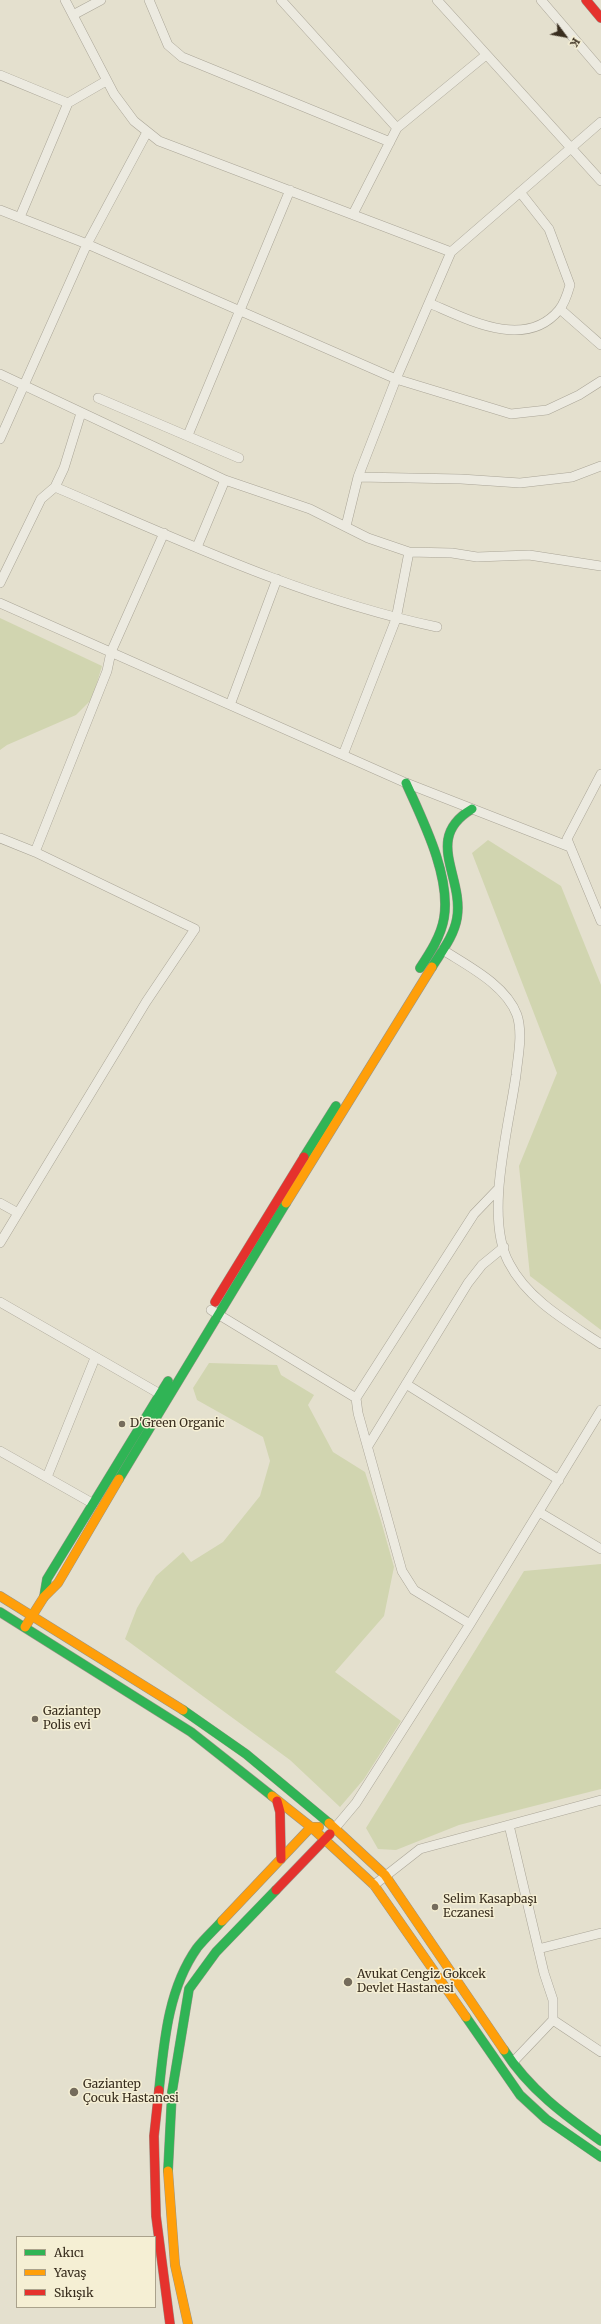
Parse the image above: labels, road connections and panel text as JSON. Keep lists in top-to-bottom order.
{
  "places": [
    "D'Green Organic",
    "Gaziantep Polis evi",
    "Selim Kasapbaşı Eczanesi",
    "Avukat Cengiz Gokcek Devlet Hastanesi",
    "Gaziantep Çocuk Hastanesi"
  ],
  "legend": ["Akıcı", "Yavaş", "Sıkışık"],
  "north": "bottom right"
}
